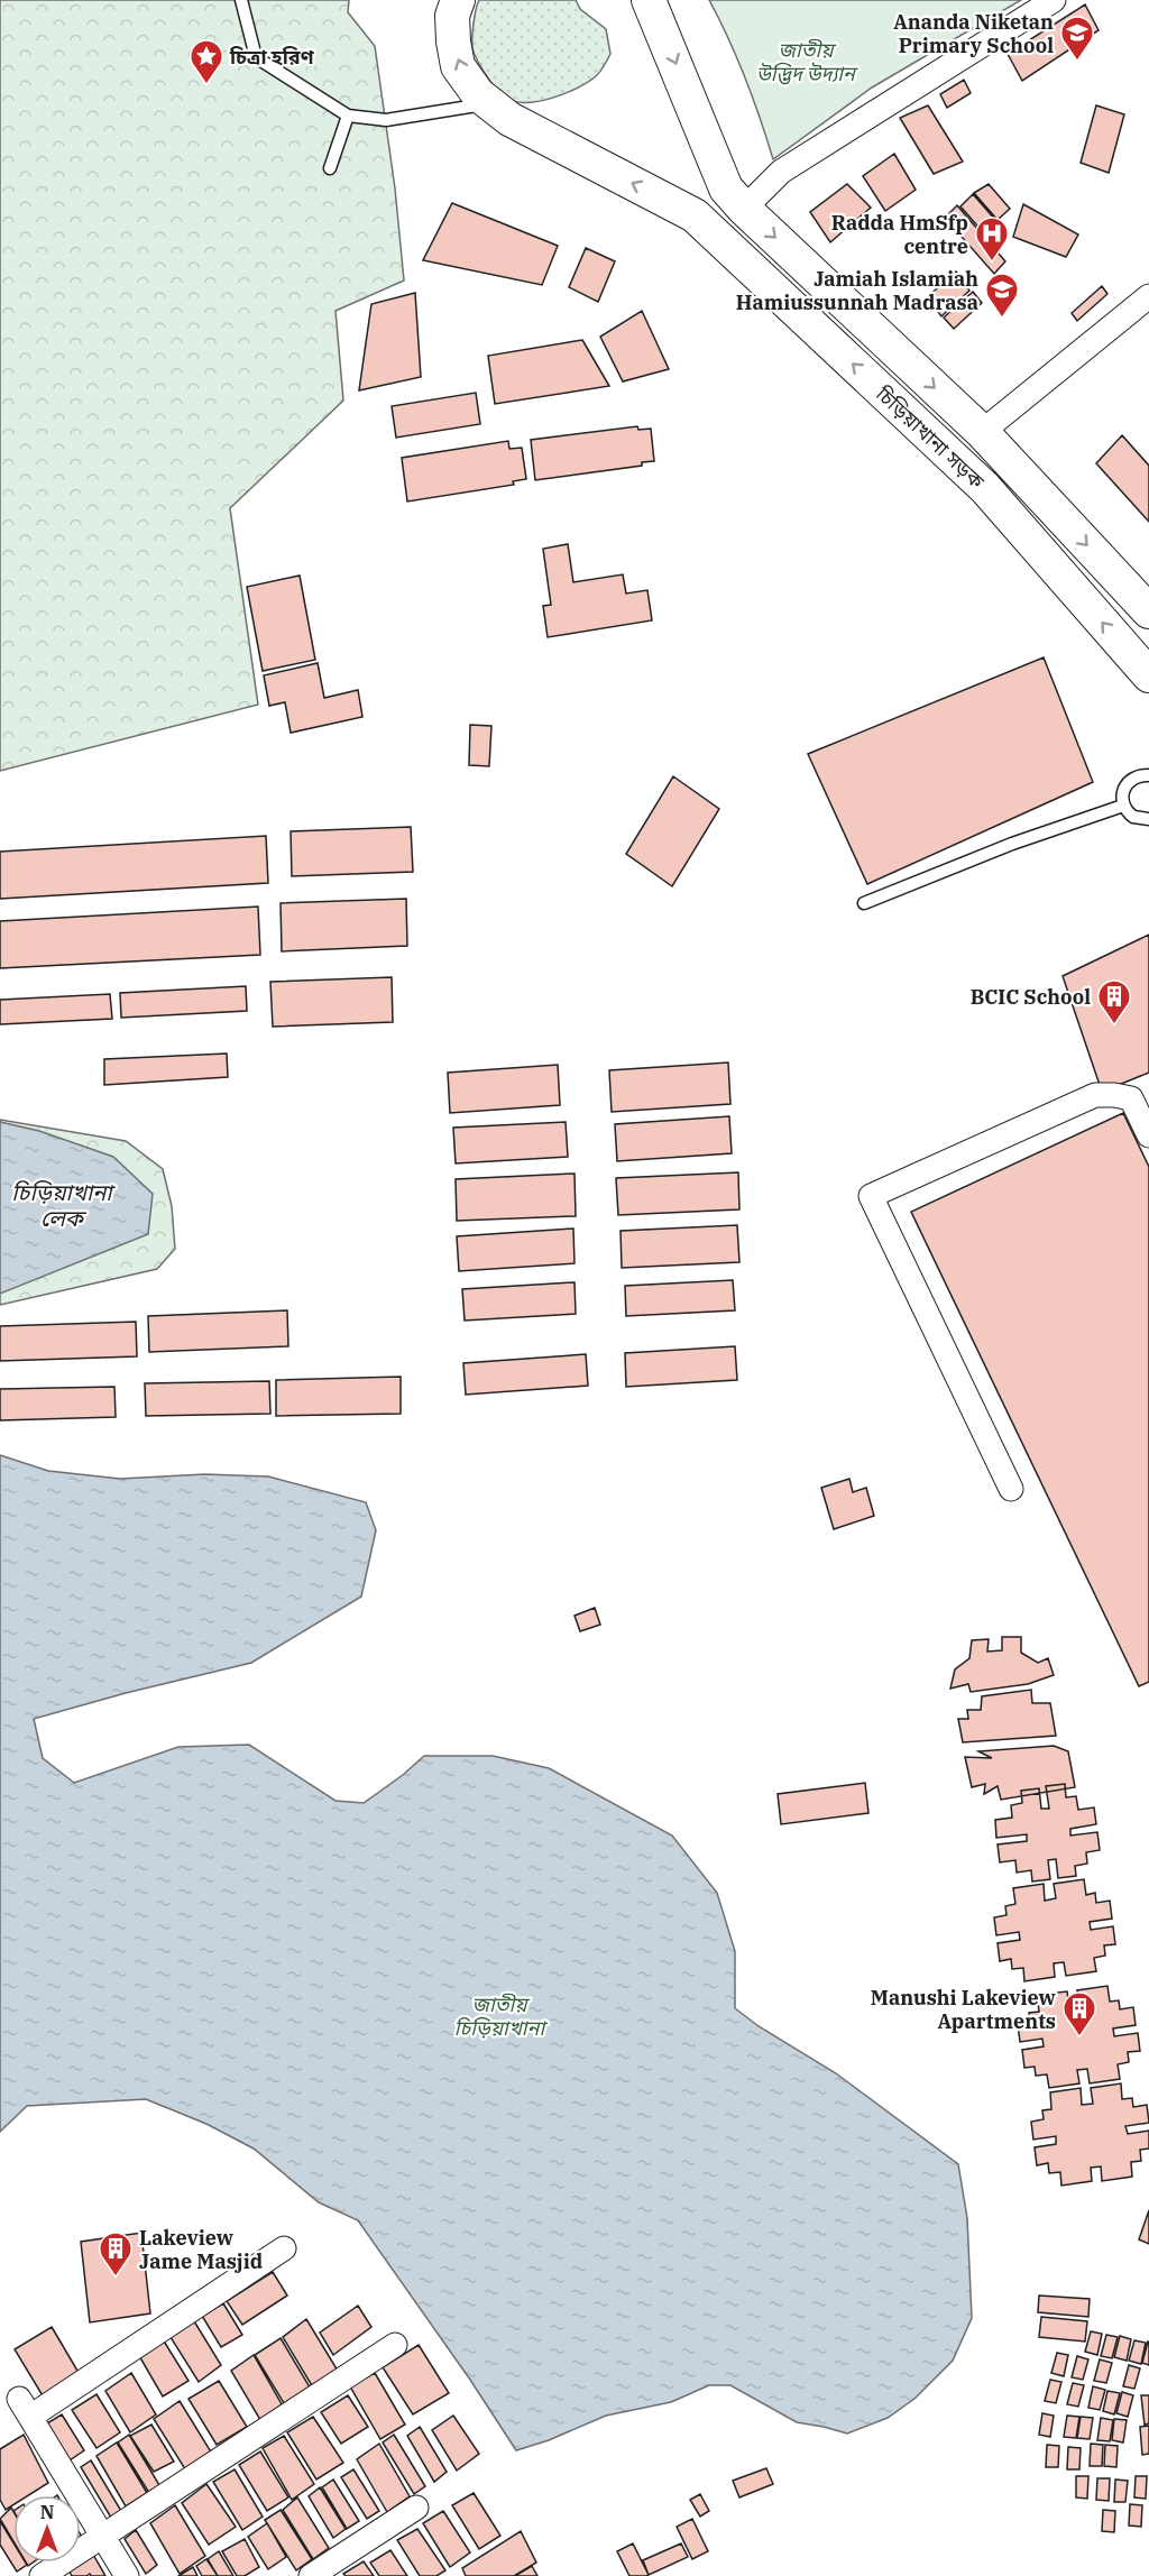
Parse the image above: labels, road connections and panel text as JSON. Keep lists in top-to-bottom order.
{
  "streets": {
    "main road": ["চিড়িয়াখানা সড়ক"]
  },
  "water": ["চিড়িয়াখানা লেক"],
  "parks": ["জাতীয় উদ্ভিদ উদ্যান", "জাতীয় চিড়িয়াখানা"],
  "places": {
    "school or university": ["Ananda Niketan Primary School", "Jamiah Islamiah Hamiussunnah Madrasa"],
    "place": ["চিত্রা হরিণ"],
    "hospital": ["Radda HmSfp centre"],
    "building": ["BCIC School", "Manushi Lakeview Apartments", "Lakeview Jame Masjid"]
  },
  "north": "top"
}
